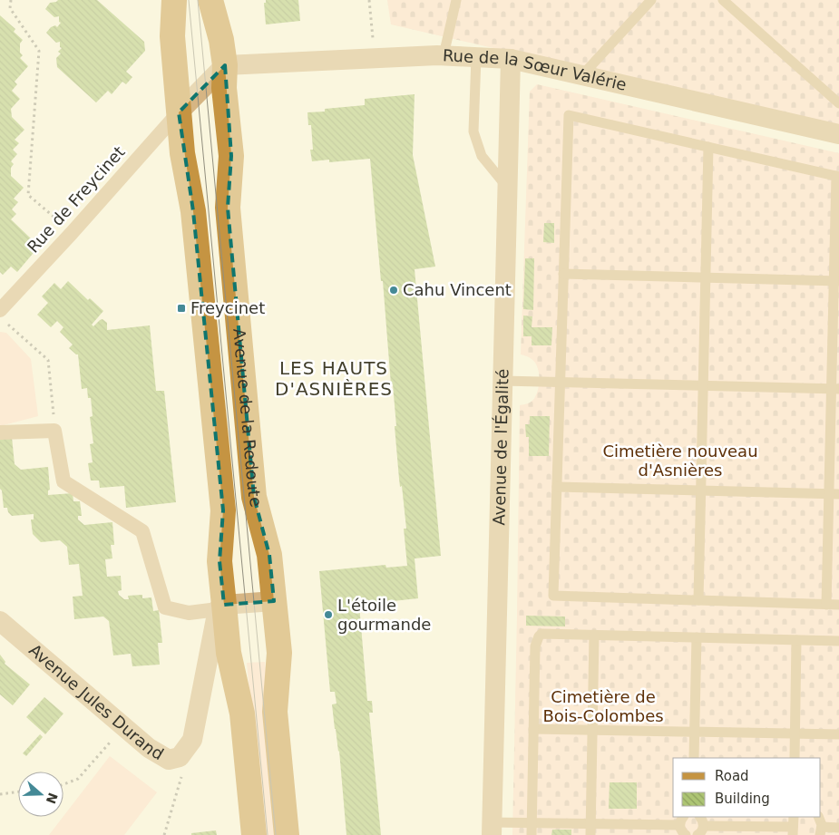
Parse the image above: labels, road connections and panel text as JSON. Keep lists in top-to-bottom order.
{
  "streets": {
    "main road": ["Avenue de la Redoute"],
    "street": [
      "Rue de la Sœur Valérie",
      "Rue de Freycinet",
      "Avenue de l'Égalité",
      "Avenue Jules Durand"
    ]
  },
  "crossings": [
    ["Rue de la Sœur Valérie", "Avenue de la Redoute"],
    ["Rue de la Sœur Valérie", "Avenue de l'Égalité"]
  ],
  "districts": ["LES HAUTS D'ASNIÈRES"],
  "parks": ["Cimetière nouveau d'Asnières", "Cimetière de Bois-Colombes"],
  "places": {
    "other": ["Cahu Vincent", "L'étoile gourmande"],
    "transit": ["Freycinet"]
  },
  "legend": ["Road", "Building"],
  "north": "right"
}
